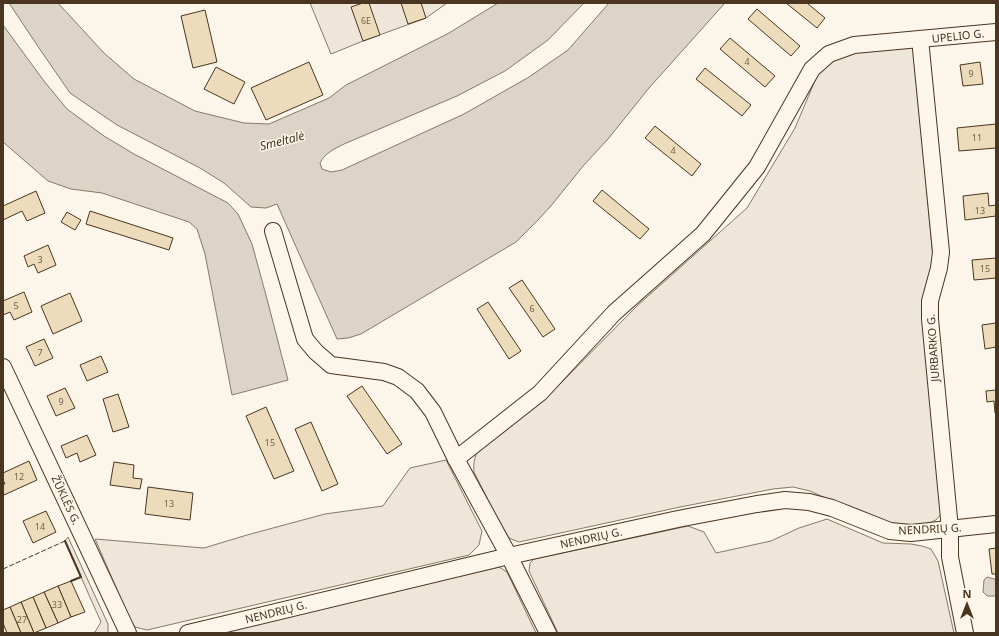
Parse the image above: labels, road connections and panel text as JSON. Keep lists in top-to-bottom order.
{
  "streets": {
    "street": [
      "UPELIO G.",
      "JURBARKO G.",
      "ŽŪKLĖS G.",
      "NENDRIŲ G."
    ]
  },
  "crossings": [
    ["UPELIO G.", "JURBARKO G."],
    ["JURBARKO G.", "NENDRIŲ G."]
  ],
  "water": ["Smeltalė"],
  "house_numbers": [
    "6E",
    "4",
    "9",
    "11",
    "4",
    "13",
    "3",
    "15",
    "5",
    "6",
    "7",
    "9",
    "15",
    "12",
    "13",
    "14",
    "33",
    "27"
  ],
  "north": "top"
}
